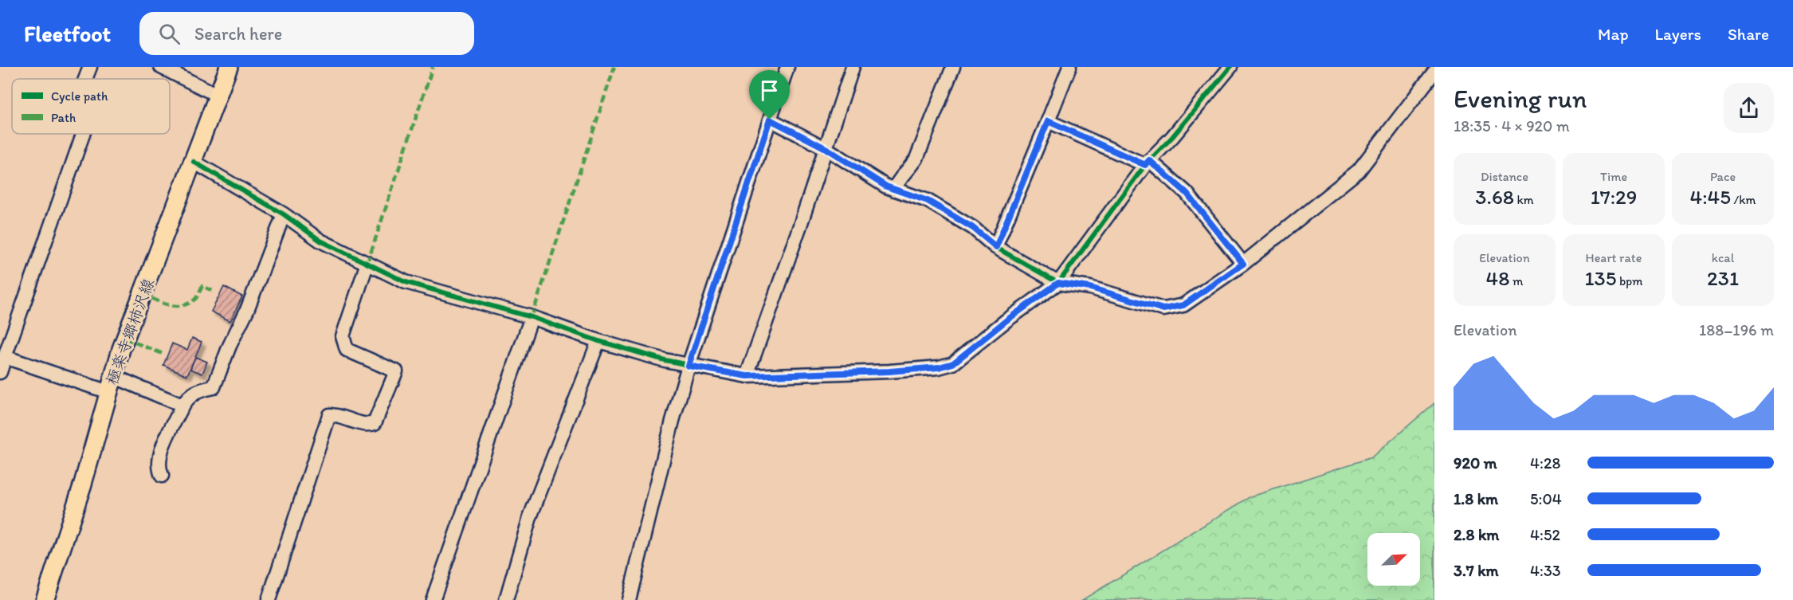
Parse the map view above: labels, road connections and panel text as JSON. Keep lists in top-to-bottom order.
{
  "streets": {
    "main road": ["極楽寺郷柿沢線"]
  },
  "legend": ["Cycle path", "Path"],
  "north": "top right",
  "page": {
    "header": "Fleetfoot",
    "search": "Search here",
    "nav": ["Map", "Layers", "Share"],
    "heading": ["Evening run", "18:35 · 4 × 920 m"],
    "stats": [
      ["Distance", "3.68 km"],
      ["Time", "17:29"],
      ["Pace", "4:45 /km"],
      ["Elevation", "48 m"],
      ["Heart rate", "135 bpm"],
      ["kcal", "231"]
    ],
    "chart": ["Elevation", "188–196 m"],
    "list": [
      {
        "name": "920 m",
        "note": "4:28"
      },
      {
        "name": "1.8 km",
        "note": "5:04"
      },
      {
        "name": "2.8 km",
        "note": "4:52"
      },
      {
        "name": "3.7 km",
        "note": "4:33"
      }
    ]
  }
}
